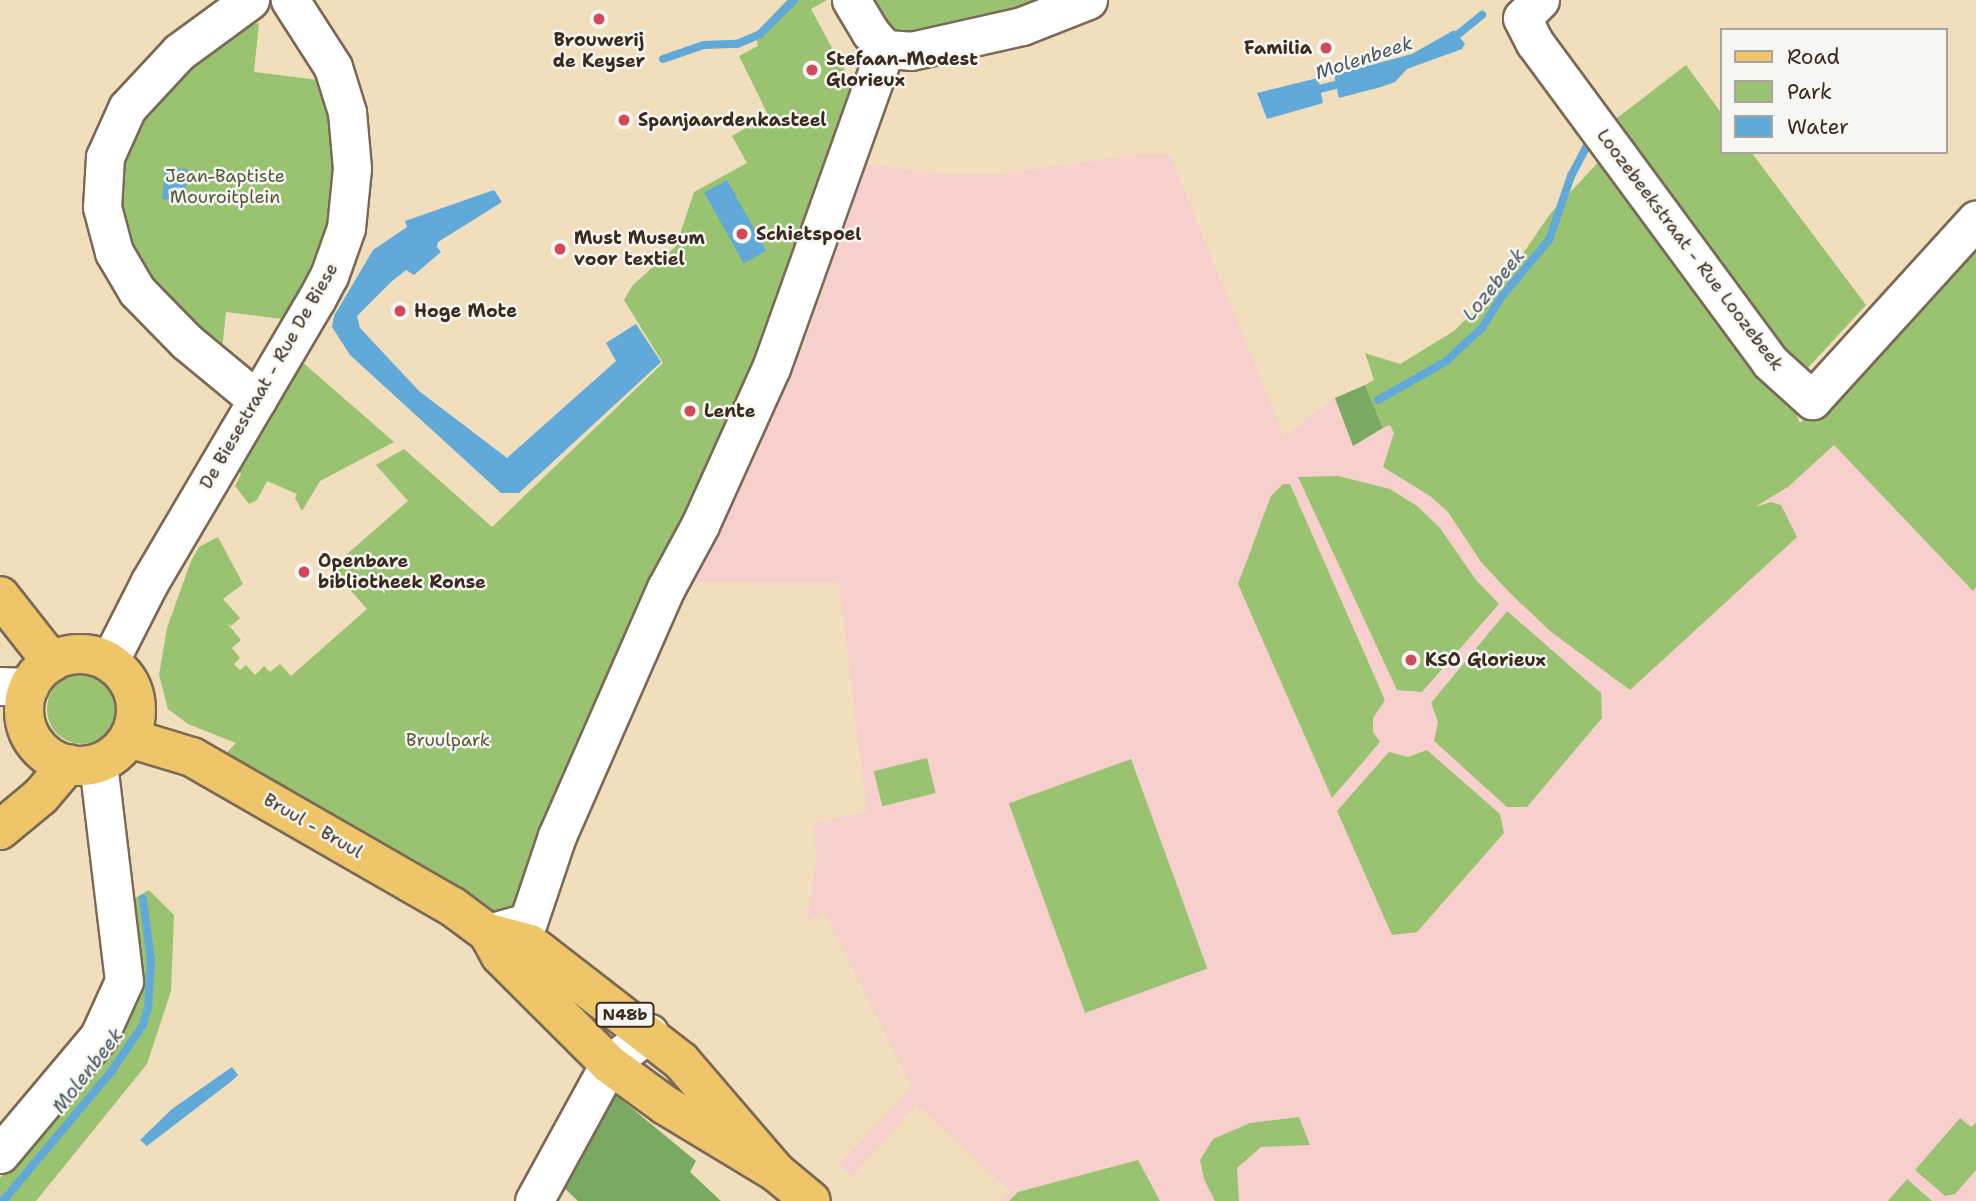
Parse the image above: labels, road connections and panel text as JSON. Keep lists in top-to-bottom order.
{
  "streets": {
    "main road": ["Bruul - Bruul", "N48b"],
    "street": ["Loozebeekstraat - Rue Loozebeek", "De Biesestraat - Rue De Biese"]
  },
  "crossings": [
    ["De Biesestraat - Rue De Biese", "Bruul - Bruul"],
    ["Bruul - Bruul", "N48b"]
  ],
  "water": ["Molenbeek", "Lozebeek"],
  "parks": ["Jean-Baptiste Mouroitplein", "Bruulpark"],
  "places": [
    "Brouwerij de Keyser",
    "Familia",
    "Stefaan-Modest Glorieux",
    "Spanjaardenkasteel",
    "Schietspoel",
    "Must Museum voor textiel",
    "Hoge Mote",
    "Lente",
    "Openbare bibliotheek Ronse",
    "KSO Glorieux"
  ],
  "legend": ["Road", "Park", "Water"]
}
